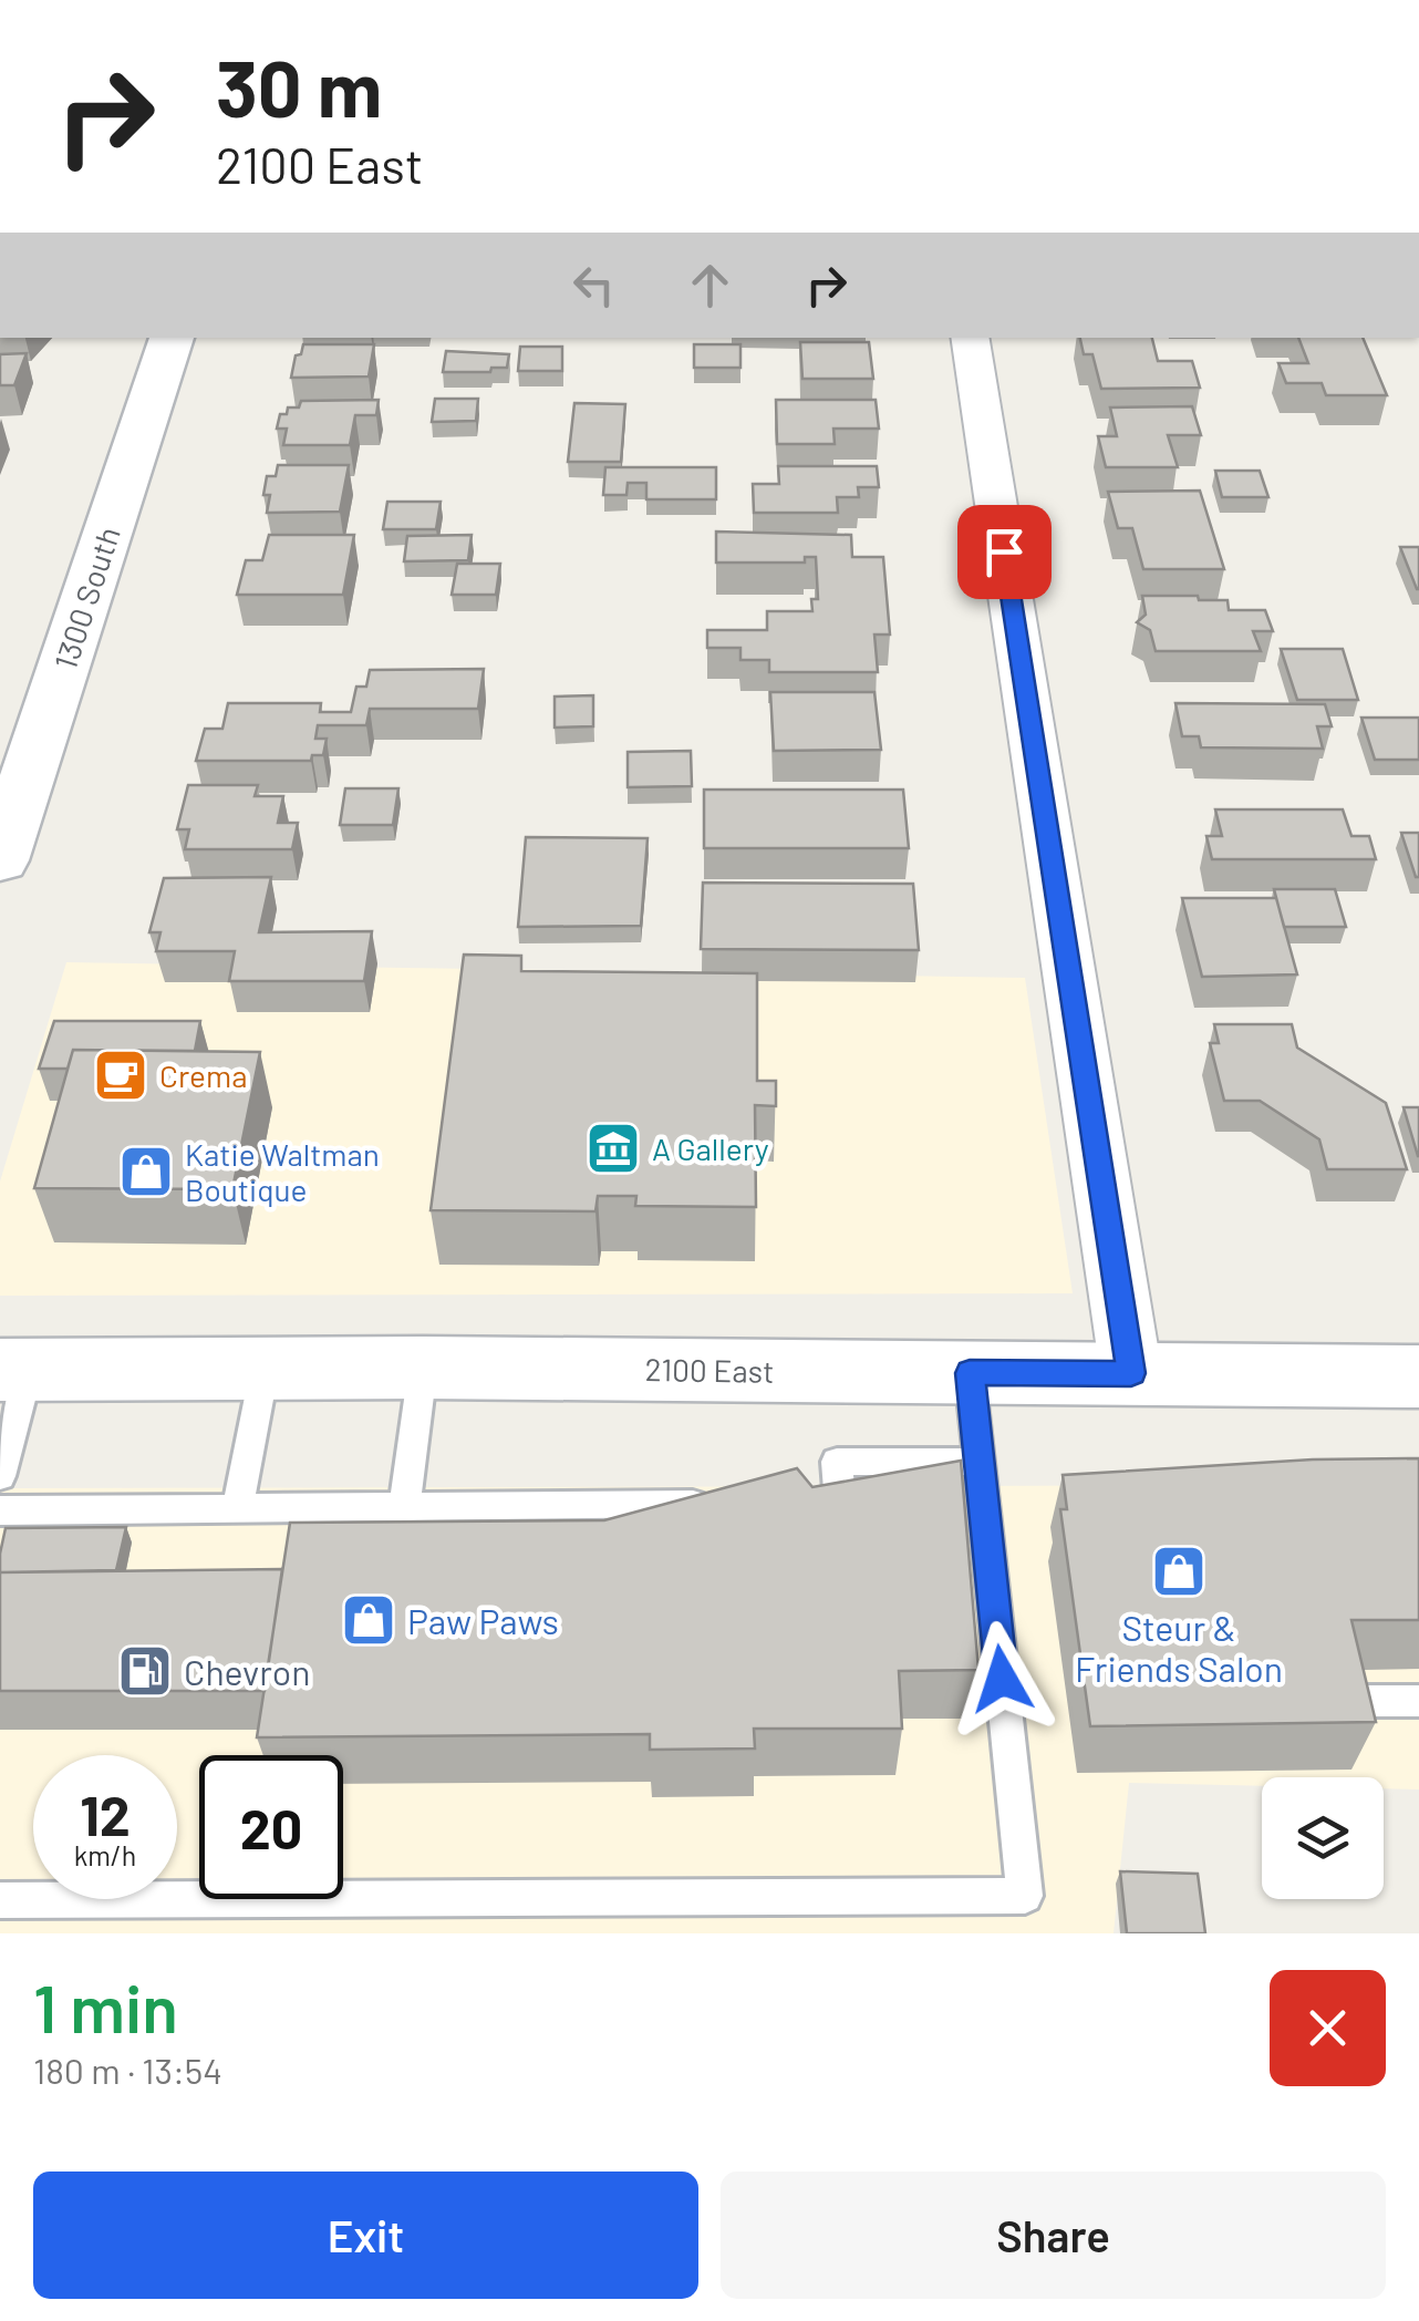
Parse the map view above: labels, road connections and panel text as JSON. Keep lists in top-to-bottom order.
{
  "streets": {
    "street": ["1300 South", "2100 East"]
  },
  "places": {
    "cafe": ["Crema"],
    "museum": ["A Gallery"],
    "shop": ["Katie Waltman Boutique", "Steur & Friends Salon", "Paw Paws"],
    "fuel station": ["Chevron"]
  },
  "page": {
    "turn": ["30 m", "2100 East"],
    "speed": "12 km/h",
    "limit": "20",
    "heading": ["1 min", "180 m · 13:54"],
    "buttons": ["Exit", "Share"]
  }
}
